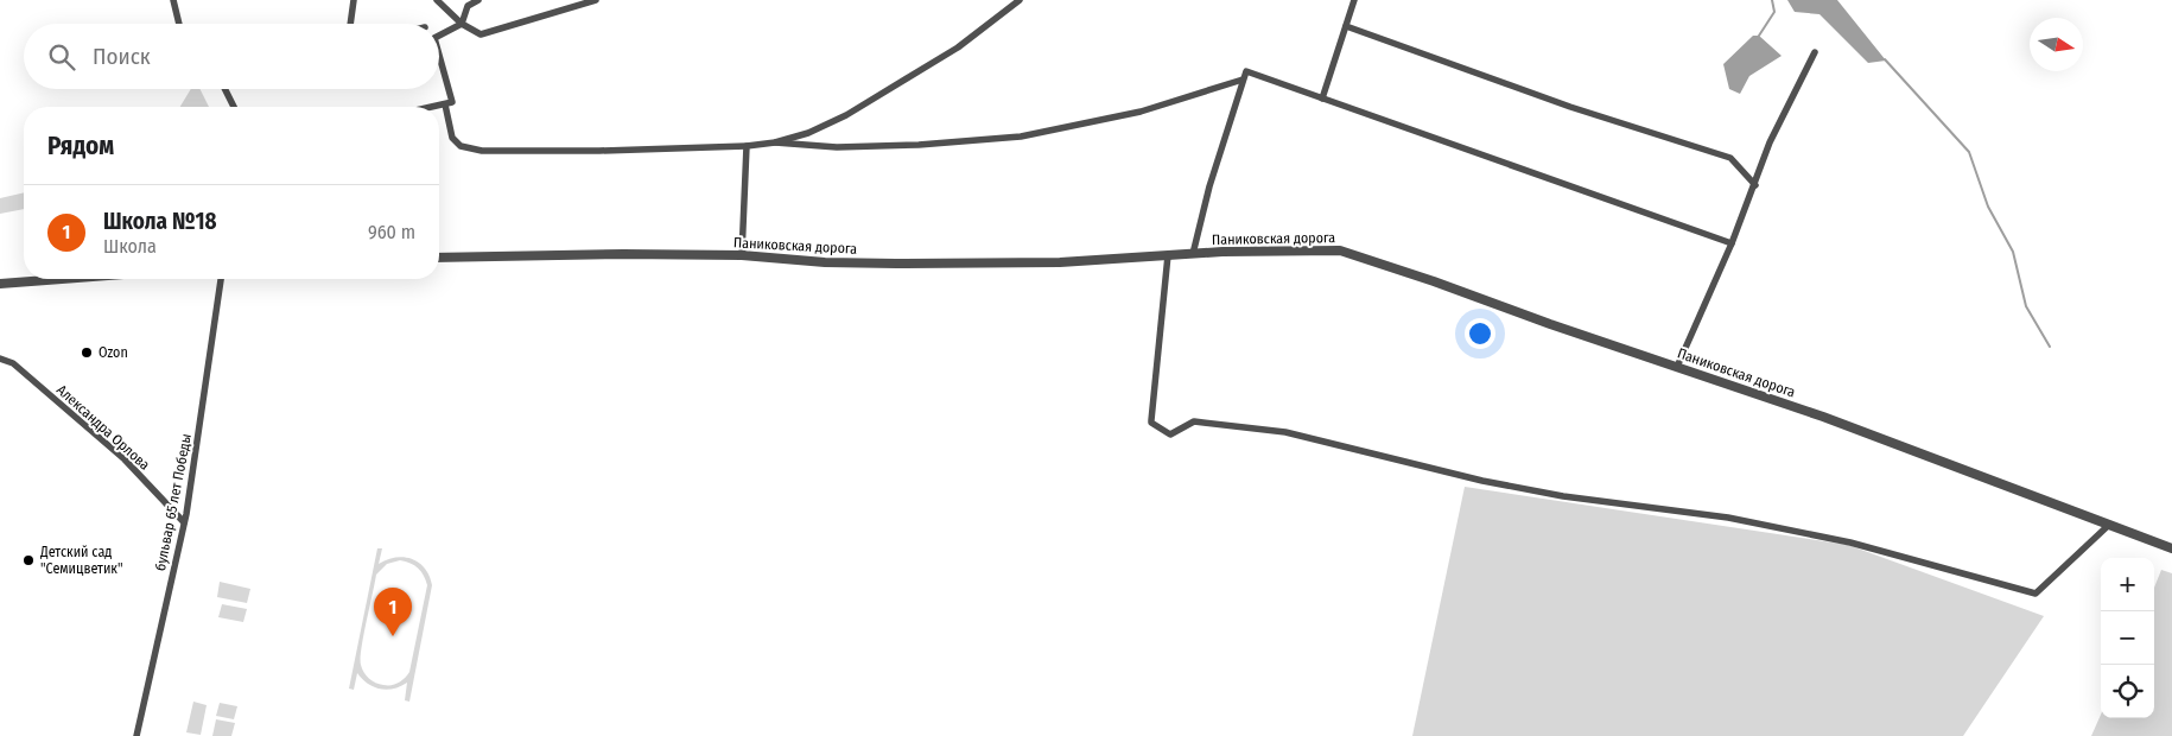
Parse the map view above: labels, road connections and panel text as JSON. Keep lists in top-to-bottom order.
{
  "streets": {
    "street": ["Паниковская дорога", "Александра Орлова", "бульвар 65 лет Победы"]
  },
  "crossings": [
    ["Александра Орлова", "бульвар 65 лет Победы"]
  ],
  "places": ["Ozon", "Детский сад \"Семицветик\""],
  "north": "right",
  "page": {
    "search": "Поиск",
    "heading": "Рядом",
    "list": [
      {
        "mark": "1",
        "name": "Школа №18",
        "note": "Школа",
        "value": "960 m"
      }
    ],
    "map_buttons": ["+", "−"],
    "pins": "1"
  }
}
